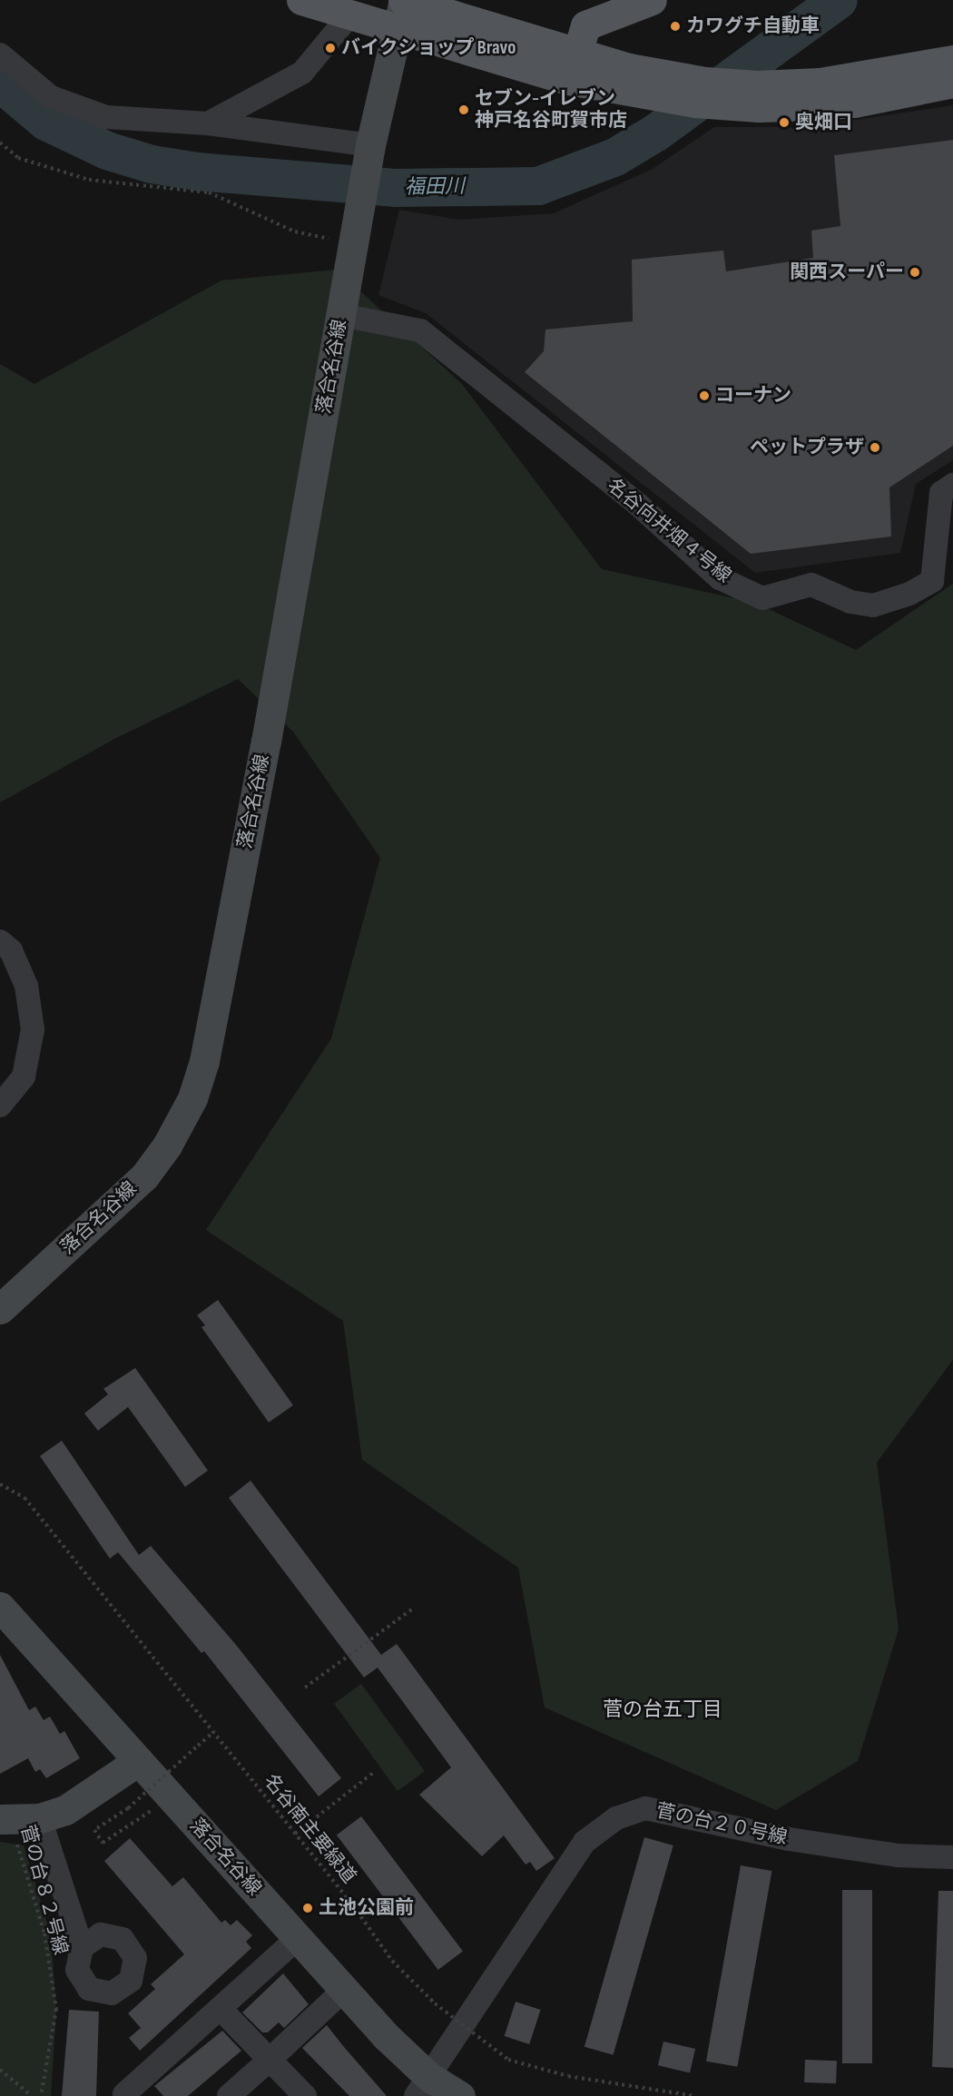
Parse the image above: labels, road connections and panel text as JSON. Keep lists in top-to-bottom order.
{
  "streets": {
    "street": ["落合名谷線", "名谷向井畑４号線", "菅の台２０号線"],
    "path": ["名谷南主要緑道", "菅の台８２号線"]
  },
  "crossings": [
    ["落合名谷線", "名谷向井畑４号線"],
    ["落合名谷線", "菅の台２０号線"]
  ],
  "districts": ["菅の台五丁目"],
  "water": ["福田川"],
  "places": [
    "カワグチ自動車",
    "バイクショップ Bravo",
    "セブン-イレブン 神戸名谷町賀市店",
    "奥畑口",
    "関西スーパー",
    "コーナン",
    "ペットプラザ",
    "土池公園前"
  ]
}
